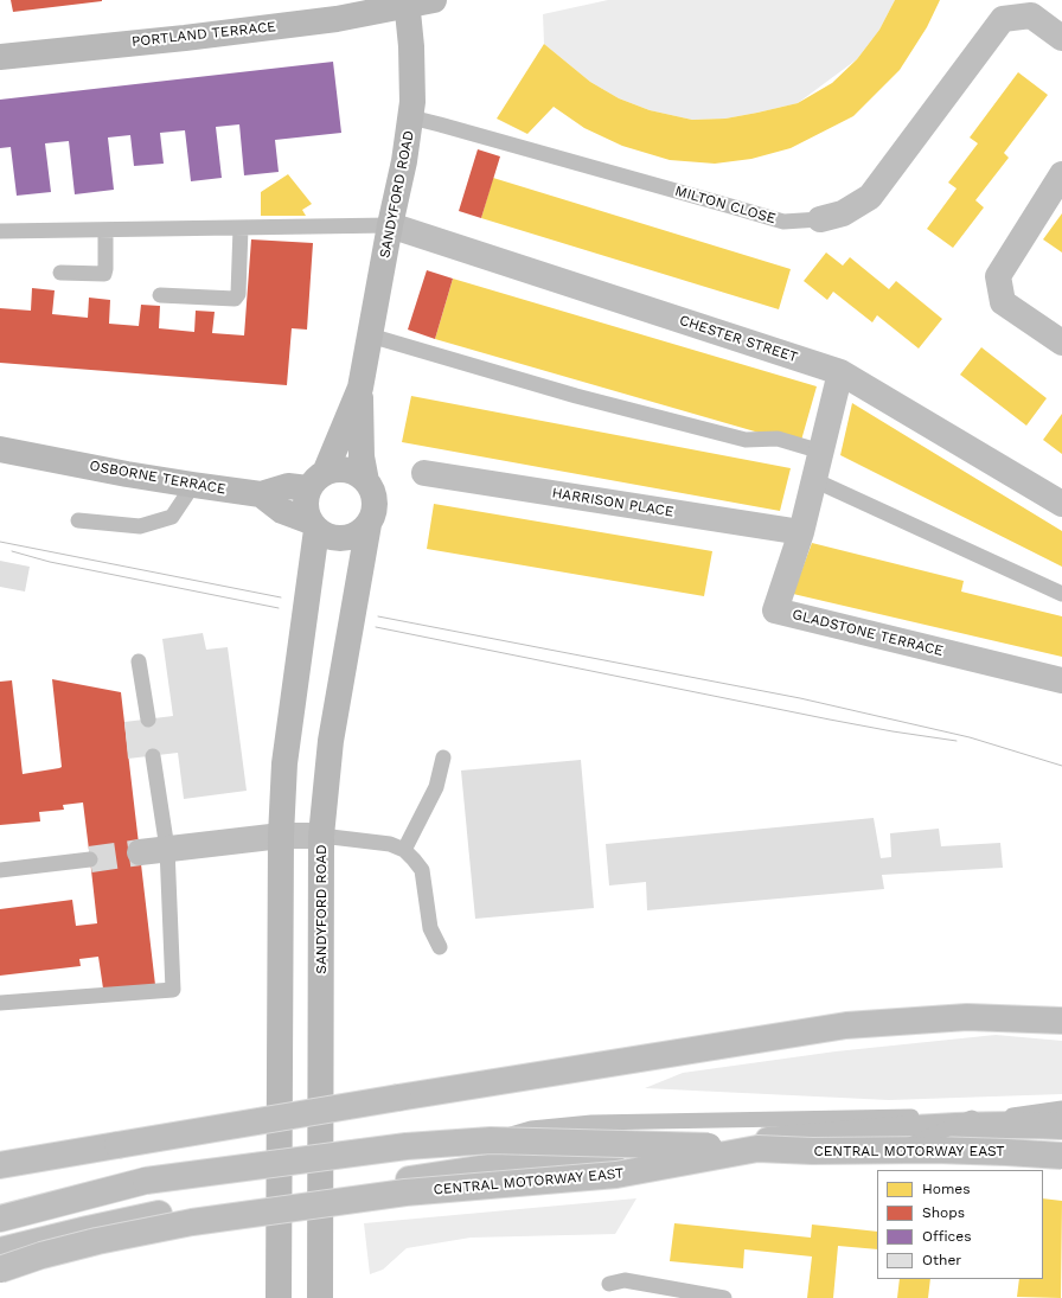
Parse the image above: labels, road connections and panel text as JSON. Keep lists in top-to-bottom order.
{
  "streets": {
    "main road": [
      "PORTLAND TERRACE",
      "SANDYFORD ROAD",
      "MILTON CLOSE",
      "CHESTER STREET",
      "OSBORNE TERRACE",
      "HARRISON PLACE",
      "GLADSTONE TERRACE",
      "CENTRAL MOTORWAY EAST"
    ]
  },
  "crossings": [
    ["PORTLAND TERRACE", "SANDYFORD ROAD"],
    ["SANDYFORD ROAD", "MILTON CLOSE"],
    ["SANDYFORD ROAD", "CHESTER STREET"],
    ["SANDYFORD ROAD", "OSBORNE TERRACE"],
    ["CHESTER STREET", "GLADSTONE TERRACE"],
    ["HARRISON PLACE", "GLADSTONE TERRACE"]
  ],
  "legend": [
    "Homes",
    "Shops",
    "Offices",
    "Other"
  ]
}
